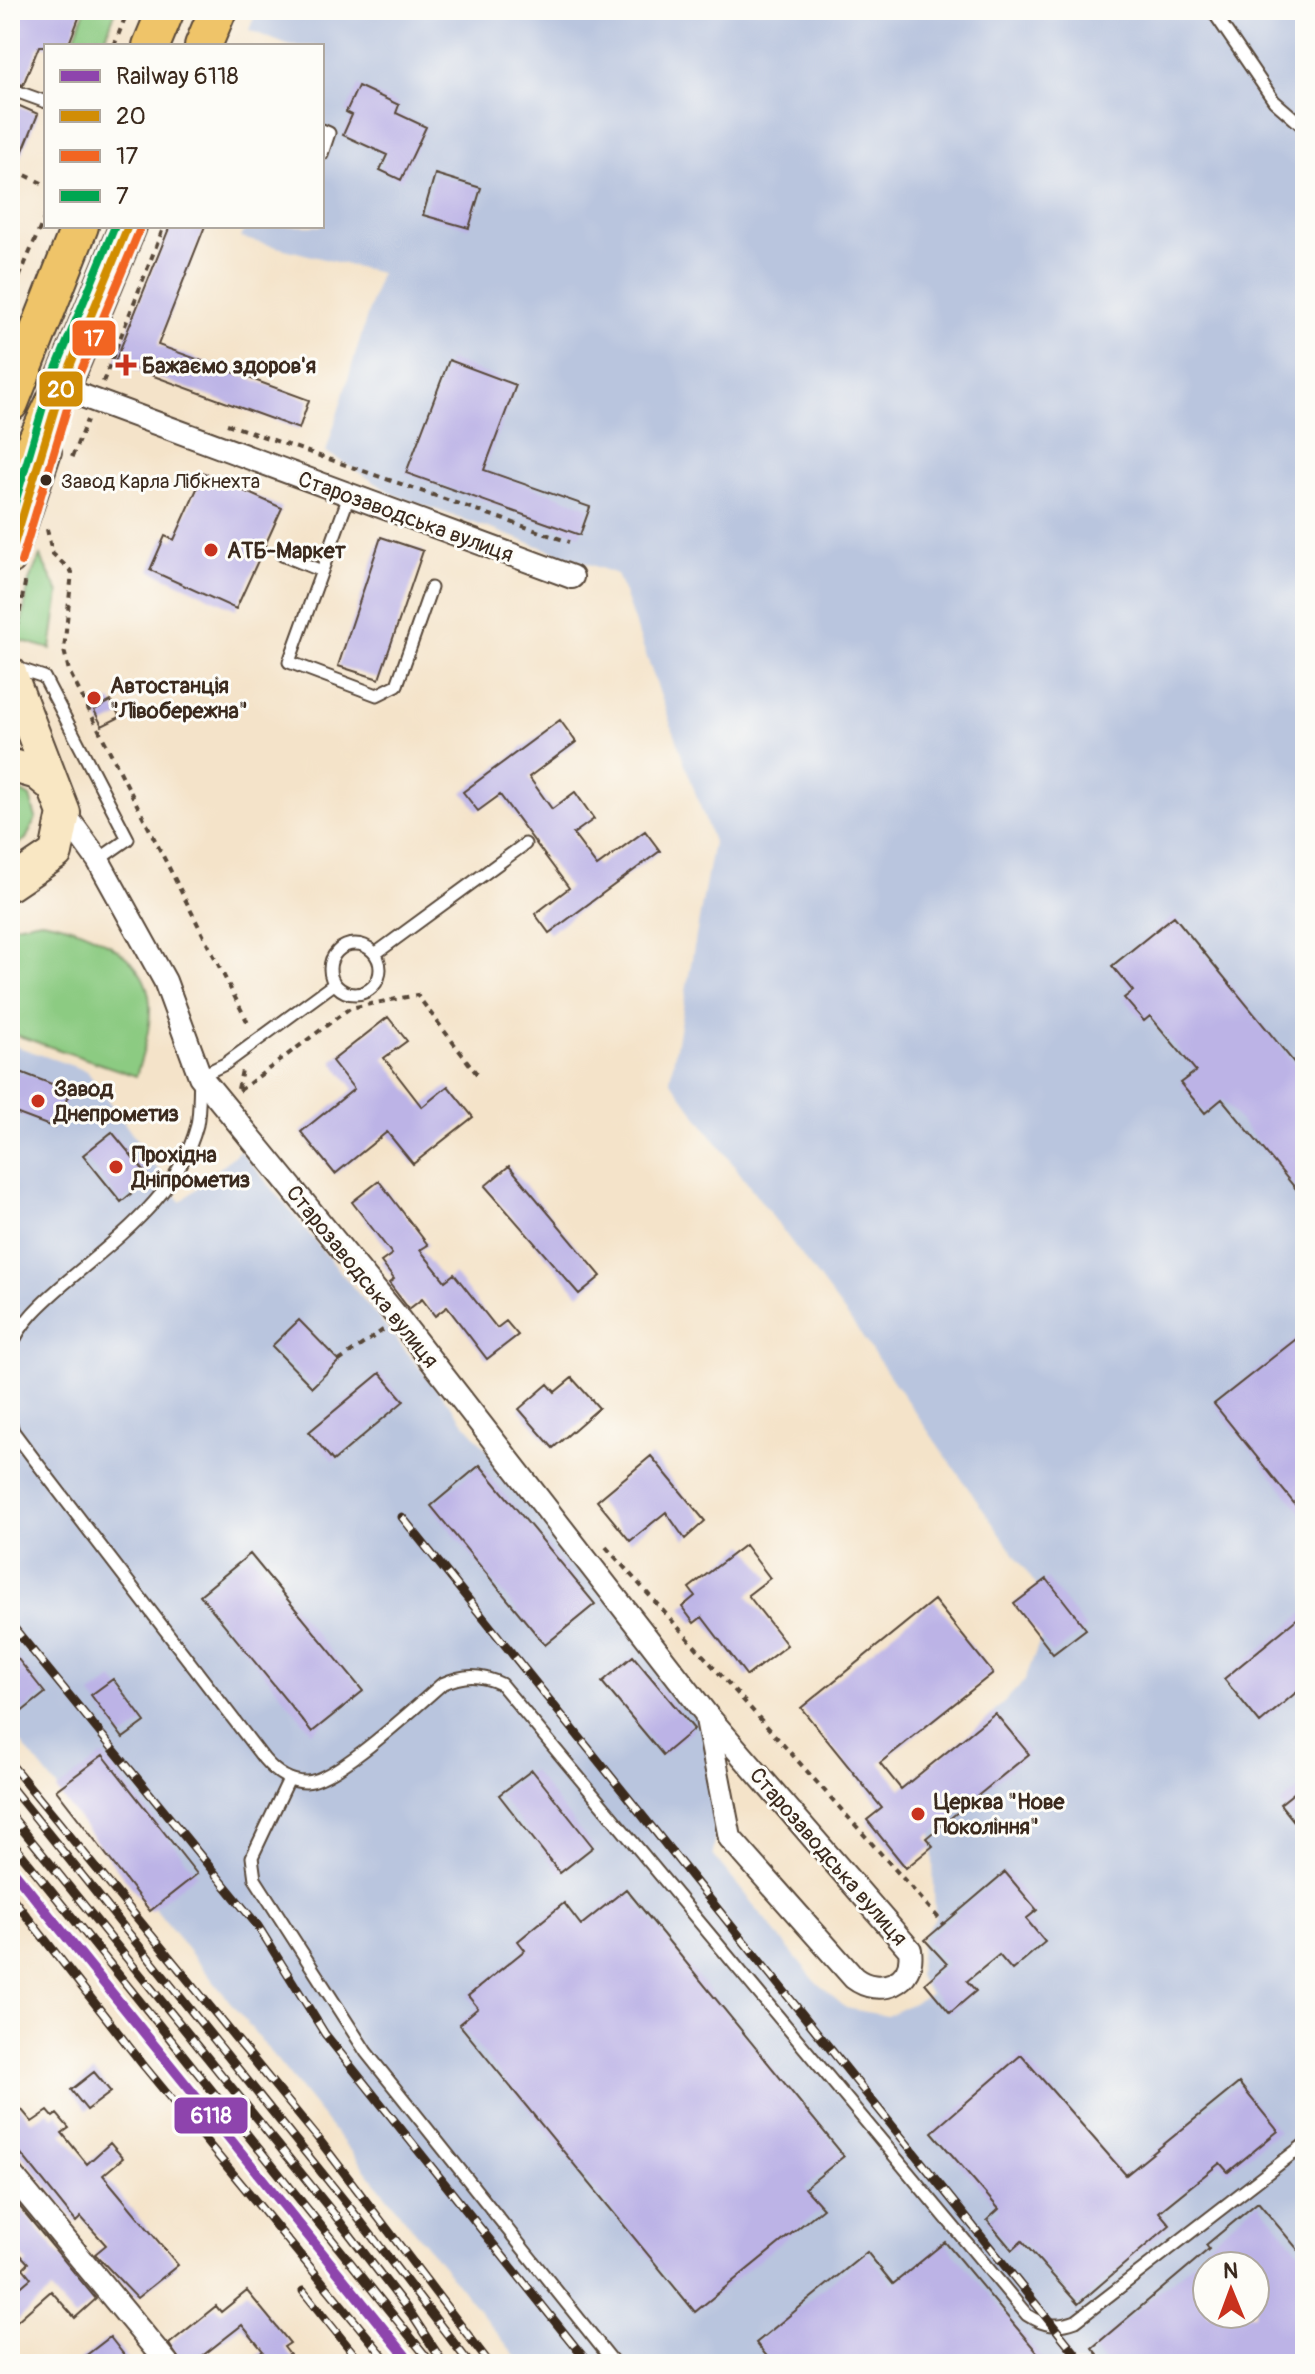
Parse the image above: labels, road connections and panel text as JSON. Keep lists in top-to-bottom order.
{
  "streets": {
    "street": ["Старозаводська вулиця"]
  },
  "places": {
    "health": ["Бажаємо здоров'я"],
    "other": [
      "Завод Карла Лібкнехта",
      "АТБ-Маркет",
      "Автостанція \"Лівобережна\"",
      "Завод Днепрометиз",
      "Прохідна Дніпрометиз",
      "Церква \"Нове Покоління\""
    ]
  },
  "lines": [
    "transit line 20",
    "transit line 7",
    "transit line 17",
    "rail line 6118"
  ],
  "legend": [
    "Railway 6118",
    "20",
    "17",
    "7"
  ],
  "north": "top"
}
